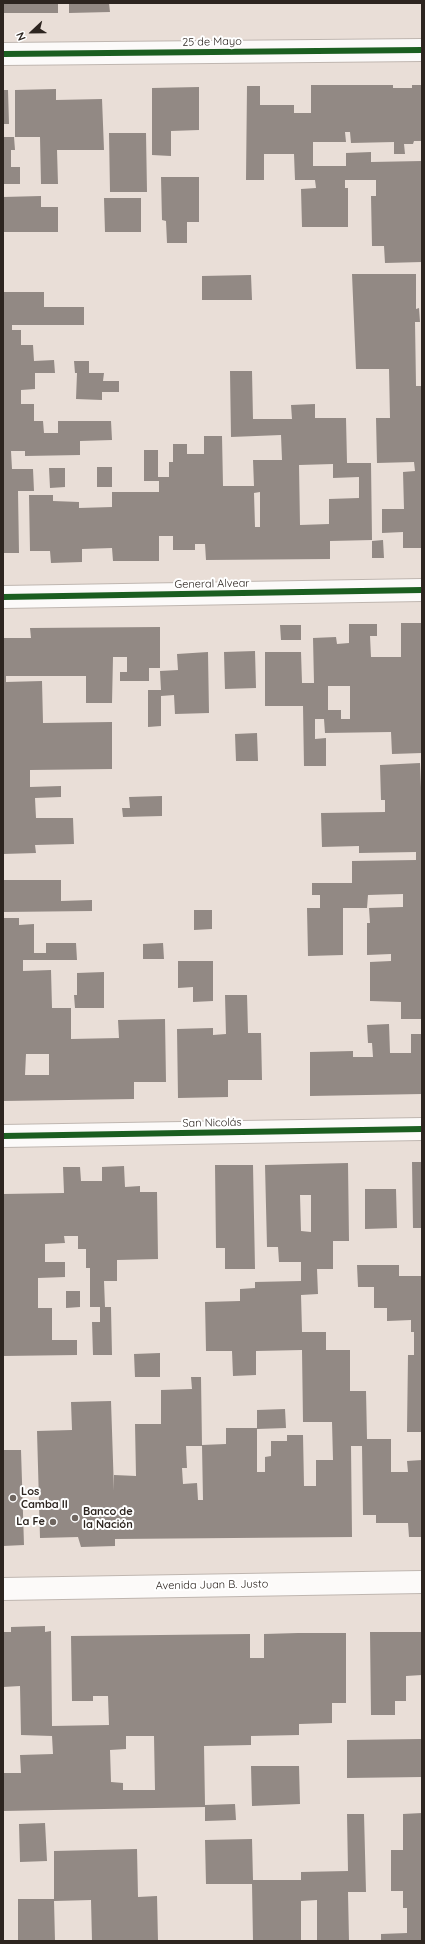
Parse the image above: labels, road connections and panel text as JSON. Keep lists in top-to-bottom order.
{
  "streets": {
    "street": [
      "25 de Mayo",
      "General Alvear",
      "San Nicolás",
      "Avenida Juan B. Justo"
    ]
  },
  "places": ["Los Camba II", "Banco de la Nación", "La Fe"],
  "north": "left"
}
